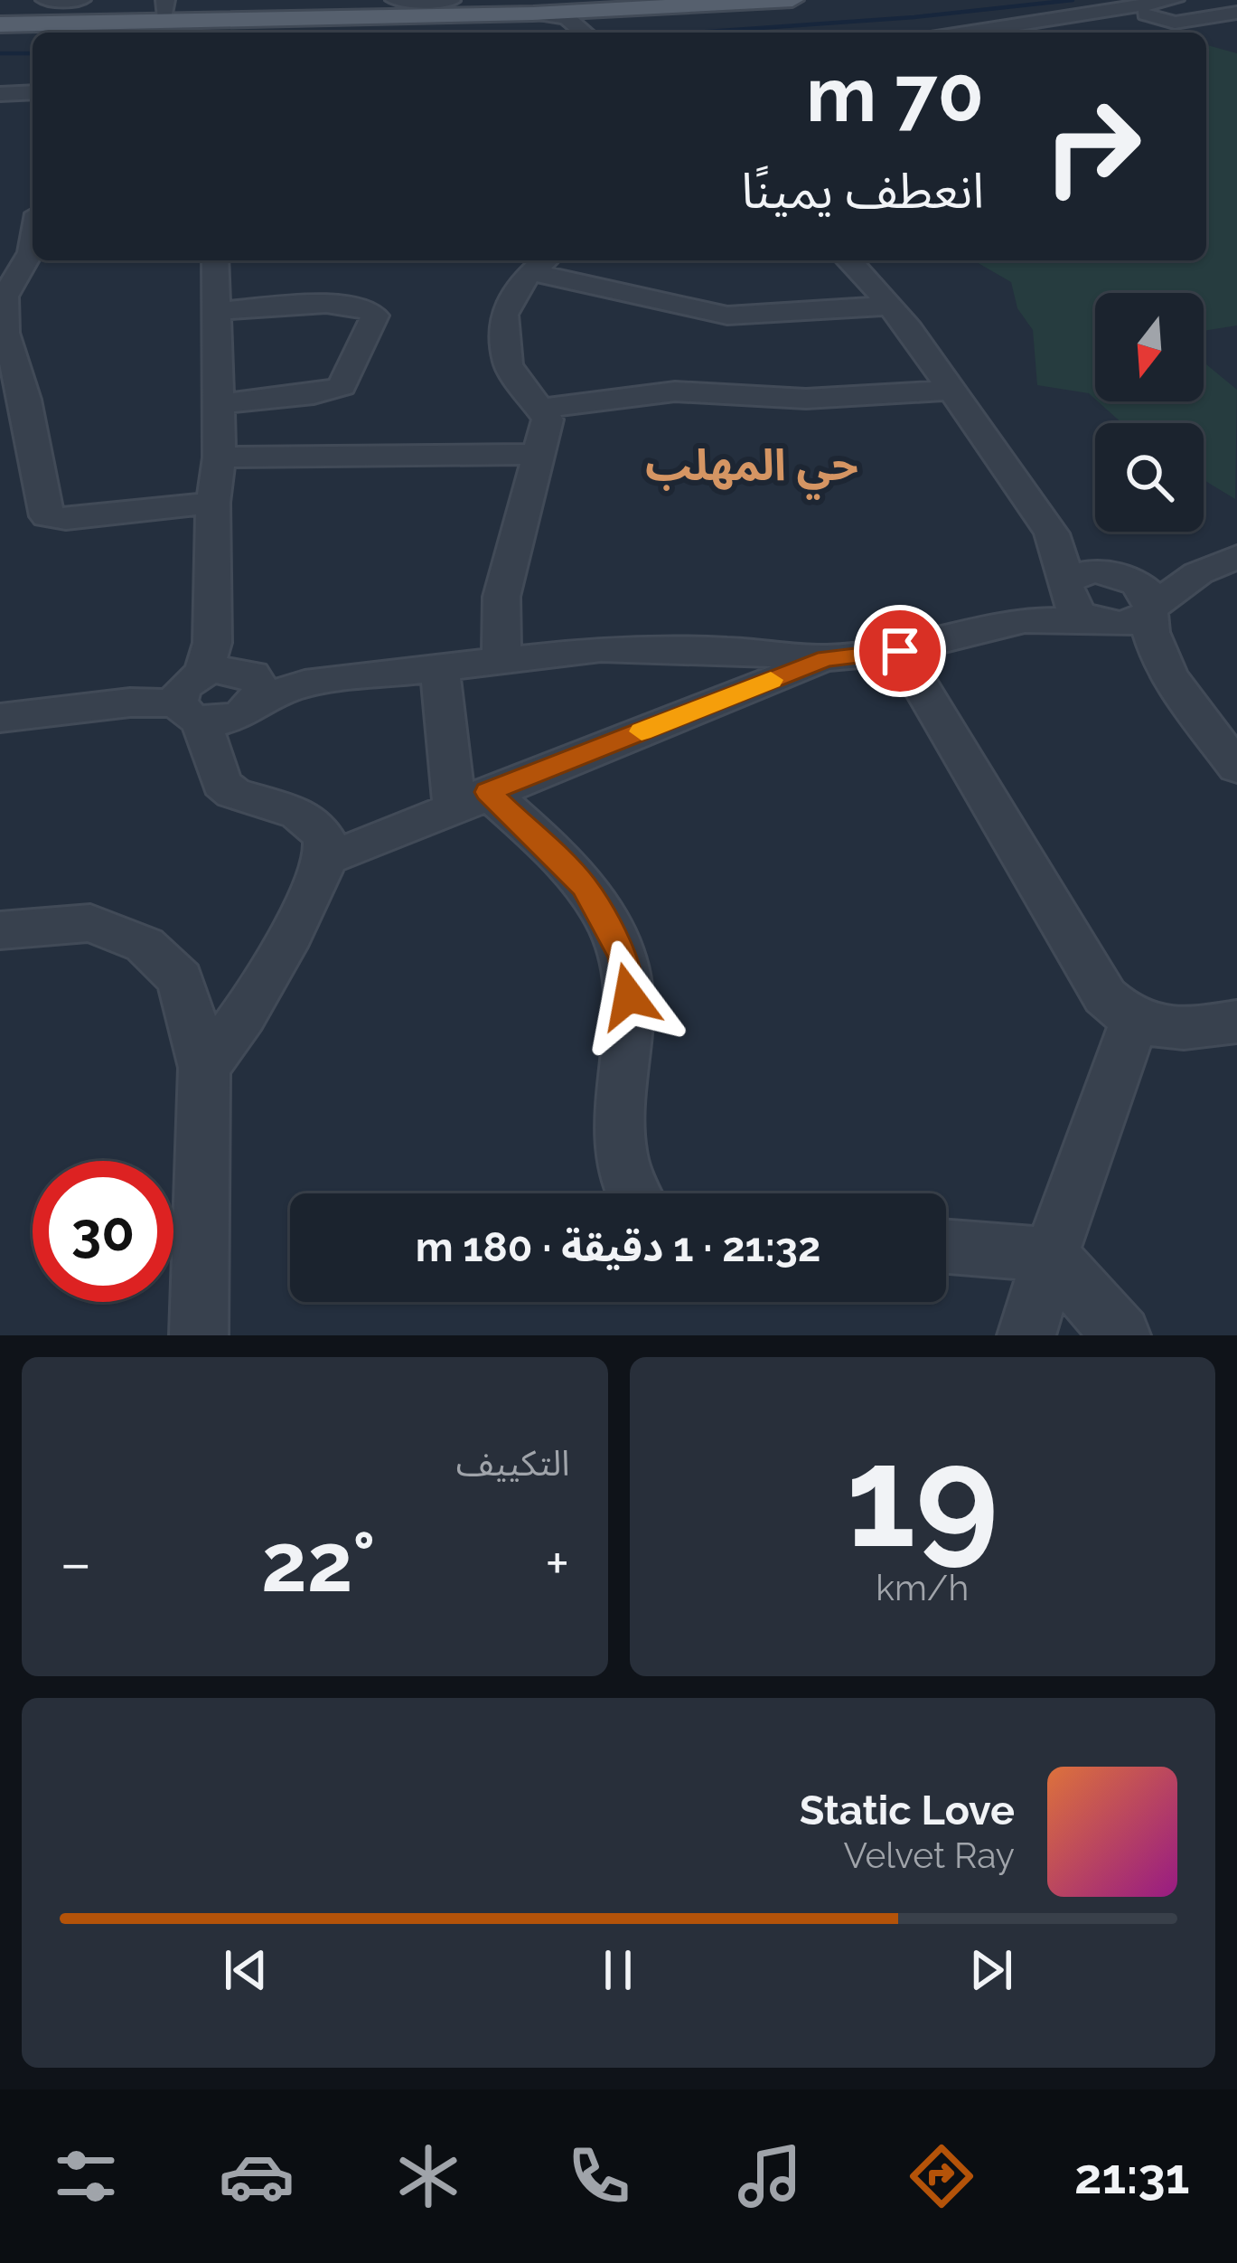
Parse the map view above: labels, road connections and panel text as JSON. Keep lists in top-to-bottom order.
{
  "districts": ["حي المهلب"],
  "north": "bottom",
  "page": {
    "turn": ["70 m", "انعطف يمينًا"],
    "limit": "30",
    "trip": "21:32 · 1 دقيقة · 180 m",
    "tile": [
      ["19", "km/h"],
      "التكييف"
    ],
    "heat": ["−", "22°", "+"],
    "song": ["Static Love", "Velvet Ray"],
    "tabs": "21:31"
  }
}
